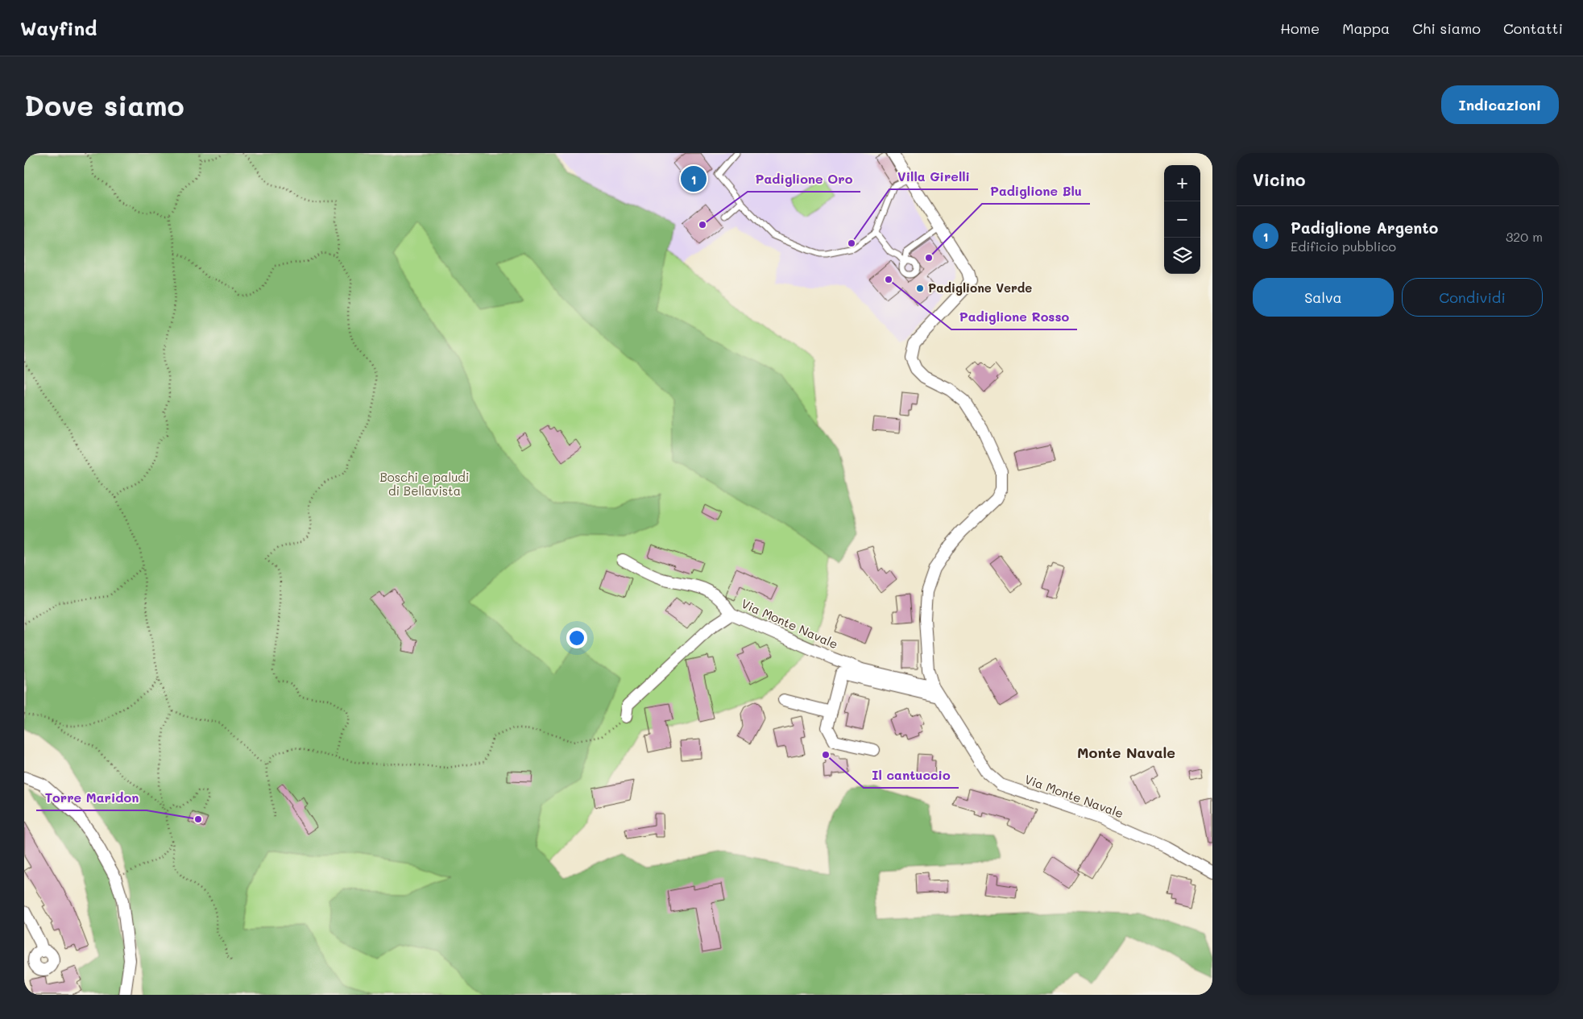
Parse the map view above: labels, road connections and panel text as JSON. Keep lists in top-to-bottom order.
{
  "streets": {
    "street": ["Via Monte Navale"]
  },
  "districts": ["Monte Navale"],
  "parks": ["Boschi e paludi di Bellavista"],
  "places": [
    "Padiglione Oro",
    "Villa Girelli",
    "Padiglione Blu",
    "Padiglione Rosso",
    "Padiglione Verde",
    "Il cantuccio",
    "Torre Maridon"
  ],
  "page": {
    "header": "Wayfind",
    "nav": [
      "Home",
      "Mappa",
      "Chi siamo",
      "Contatti"
    ],
    "buttons": [
      "Indicazioni",
      ["Salva", "Condividi"]
    ],
    "title": "Dove siamo",
    "heading": "Vicino",
    "pins": "1",
    "map_buttons": ["+", "−"],
    "list": [
      {
        "mark": "1",
        "name": "Padiglione Argento",
        "note": "Edificio pubblico",
        "value": "320 m"
      }
    ]
  }
}
